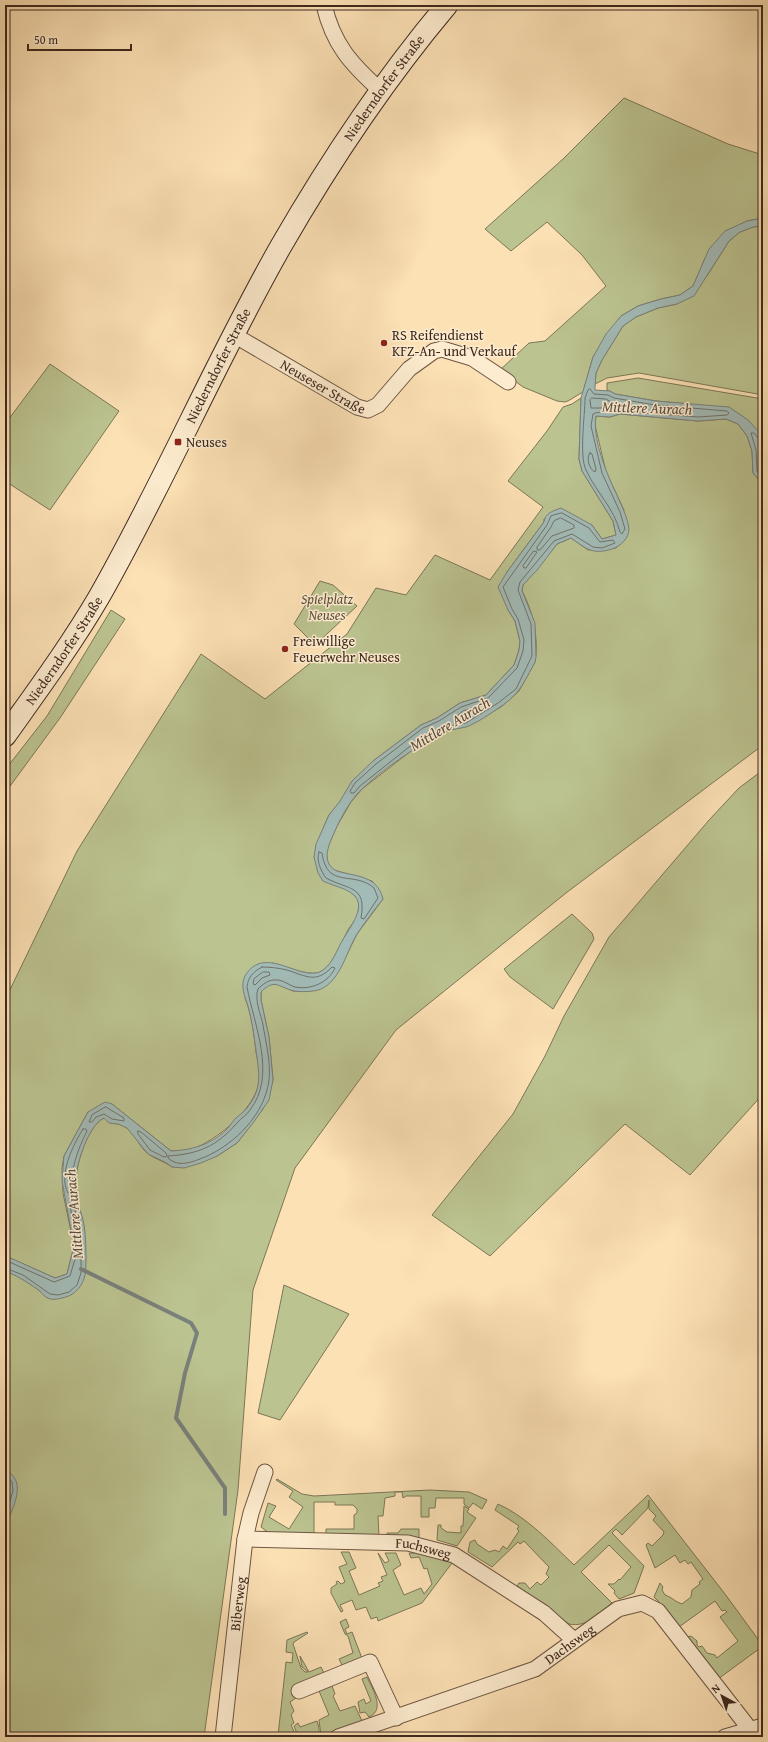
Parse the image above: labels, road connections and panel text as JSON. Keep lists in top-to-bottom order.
{
  "streets": {
    "main road": ["Niederndorfer Straße"],
    "street": [
      "Neuseser Straße",
      "Fuchsweg",
      "Biberweg",
      "Dachsweg"
    ]
  },
  "crossings": [
    ["Niederndorfer Straße", "Neuseser Straße"],
    ["Fuchsweg", "Biberweg"],
    ["Fuchsweg", "Dachsweg"]
  ],
  "water": ["Mittlere Aurach"],
  "parks": ["Spielplatz Neuses"],
  "places": {
    "other": ["RS Reifendienst KFZ-An- und Verkauf", "Freiwillige Feuerwehr Neuses"],
    "transit": ["Neuses"]
  },
  "scale_bar": "50 m",
  "north": "top left"
}
